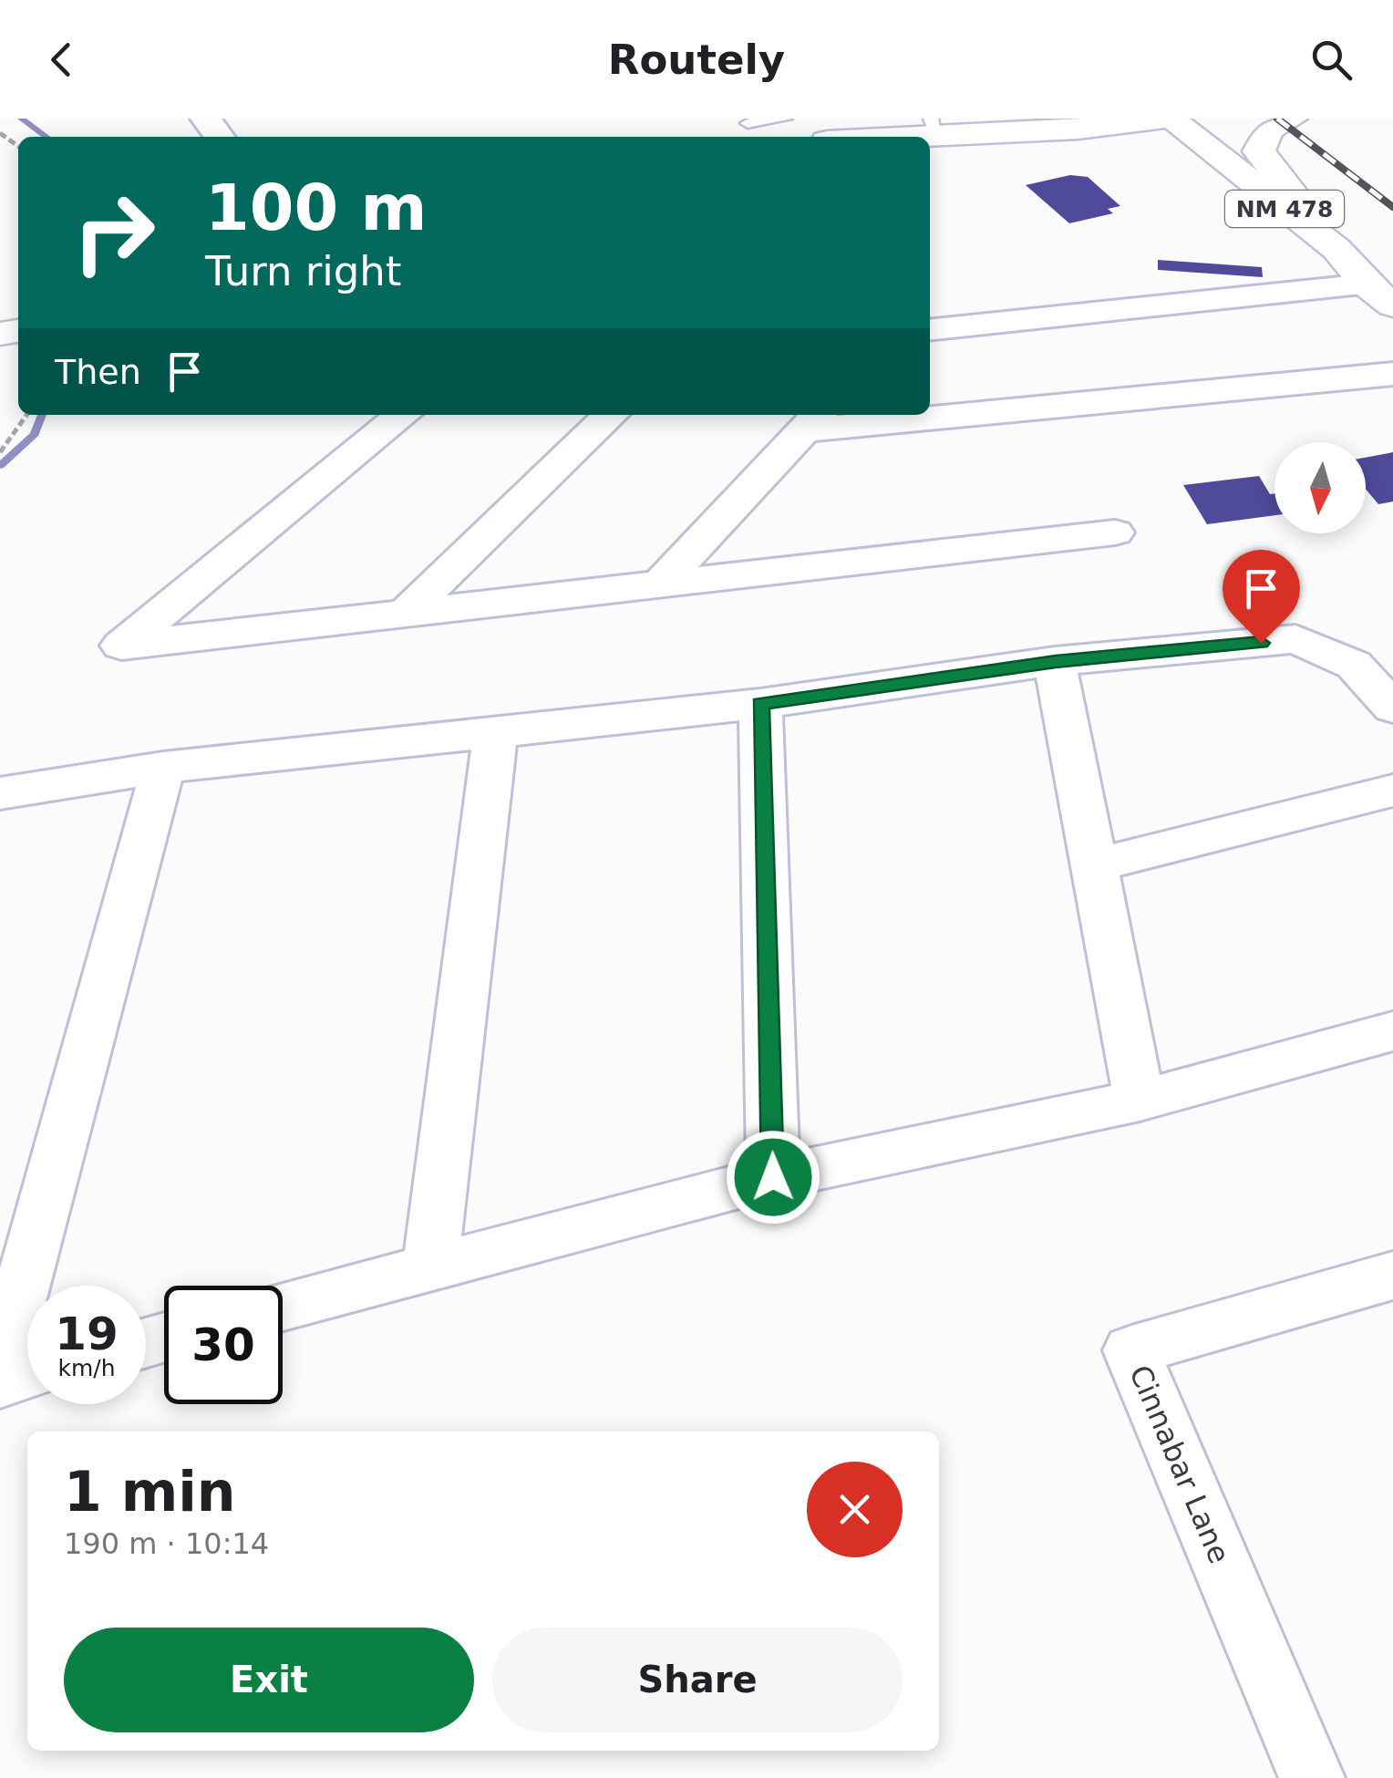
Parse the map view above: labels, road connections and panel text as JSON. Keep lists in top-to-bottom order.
{
  "streets": {
    "main road": ["NM 478"],
    "street": ["Cinnabar Lane"]
  },
  "north": "bottom",
  "page": {
    "header": "Routely",
    "turn": ["100 m", "Turn right"],
    "then": "Then",
    "speed": "19 km/h",
    "limit": "30",
    "heading": ["1 min", "190 m · 10:14"],
    "buttons": ["Exit", "Share"]
  }
}
